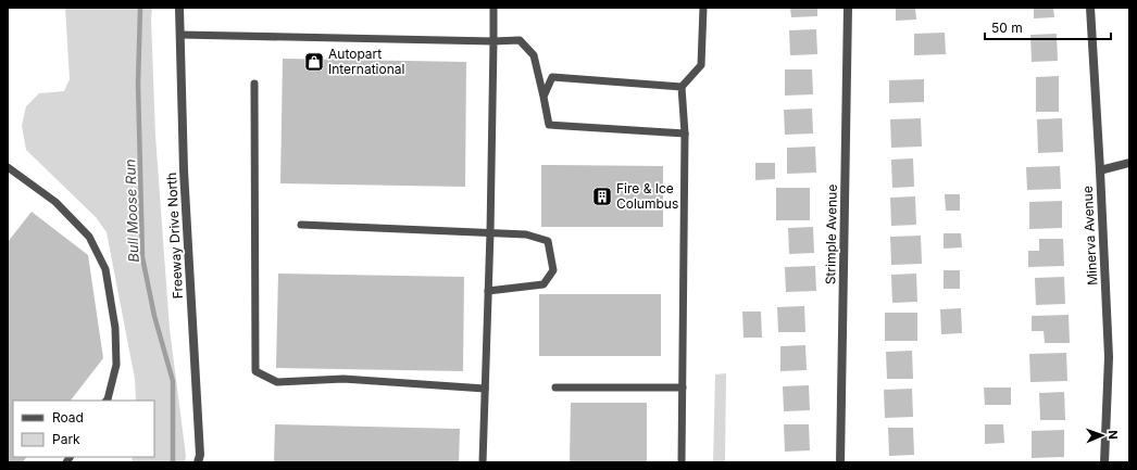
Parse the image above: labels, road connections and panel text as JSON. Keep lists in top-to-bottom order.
{
  "streets": {
    "street": ["Strimple Avenue", "Freeway Drive North", "Minerva Avenue"]
  },
  "water": ["Bull Moose Run"],
  "places": {
    "shop": ["Autopart International"],
    "building": ["Fire & Ice Columbus"]
  },
  "legend": ["Road", "Park"],
  "scale_bar": "50 m",
  "north": "right"
}
